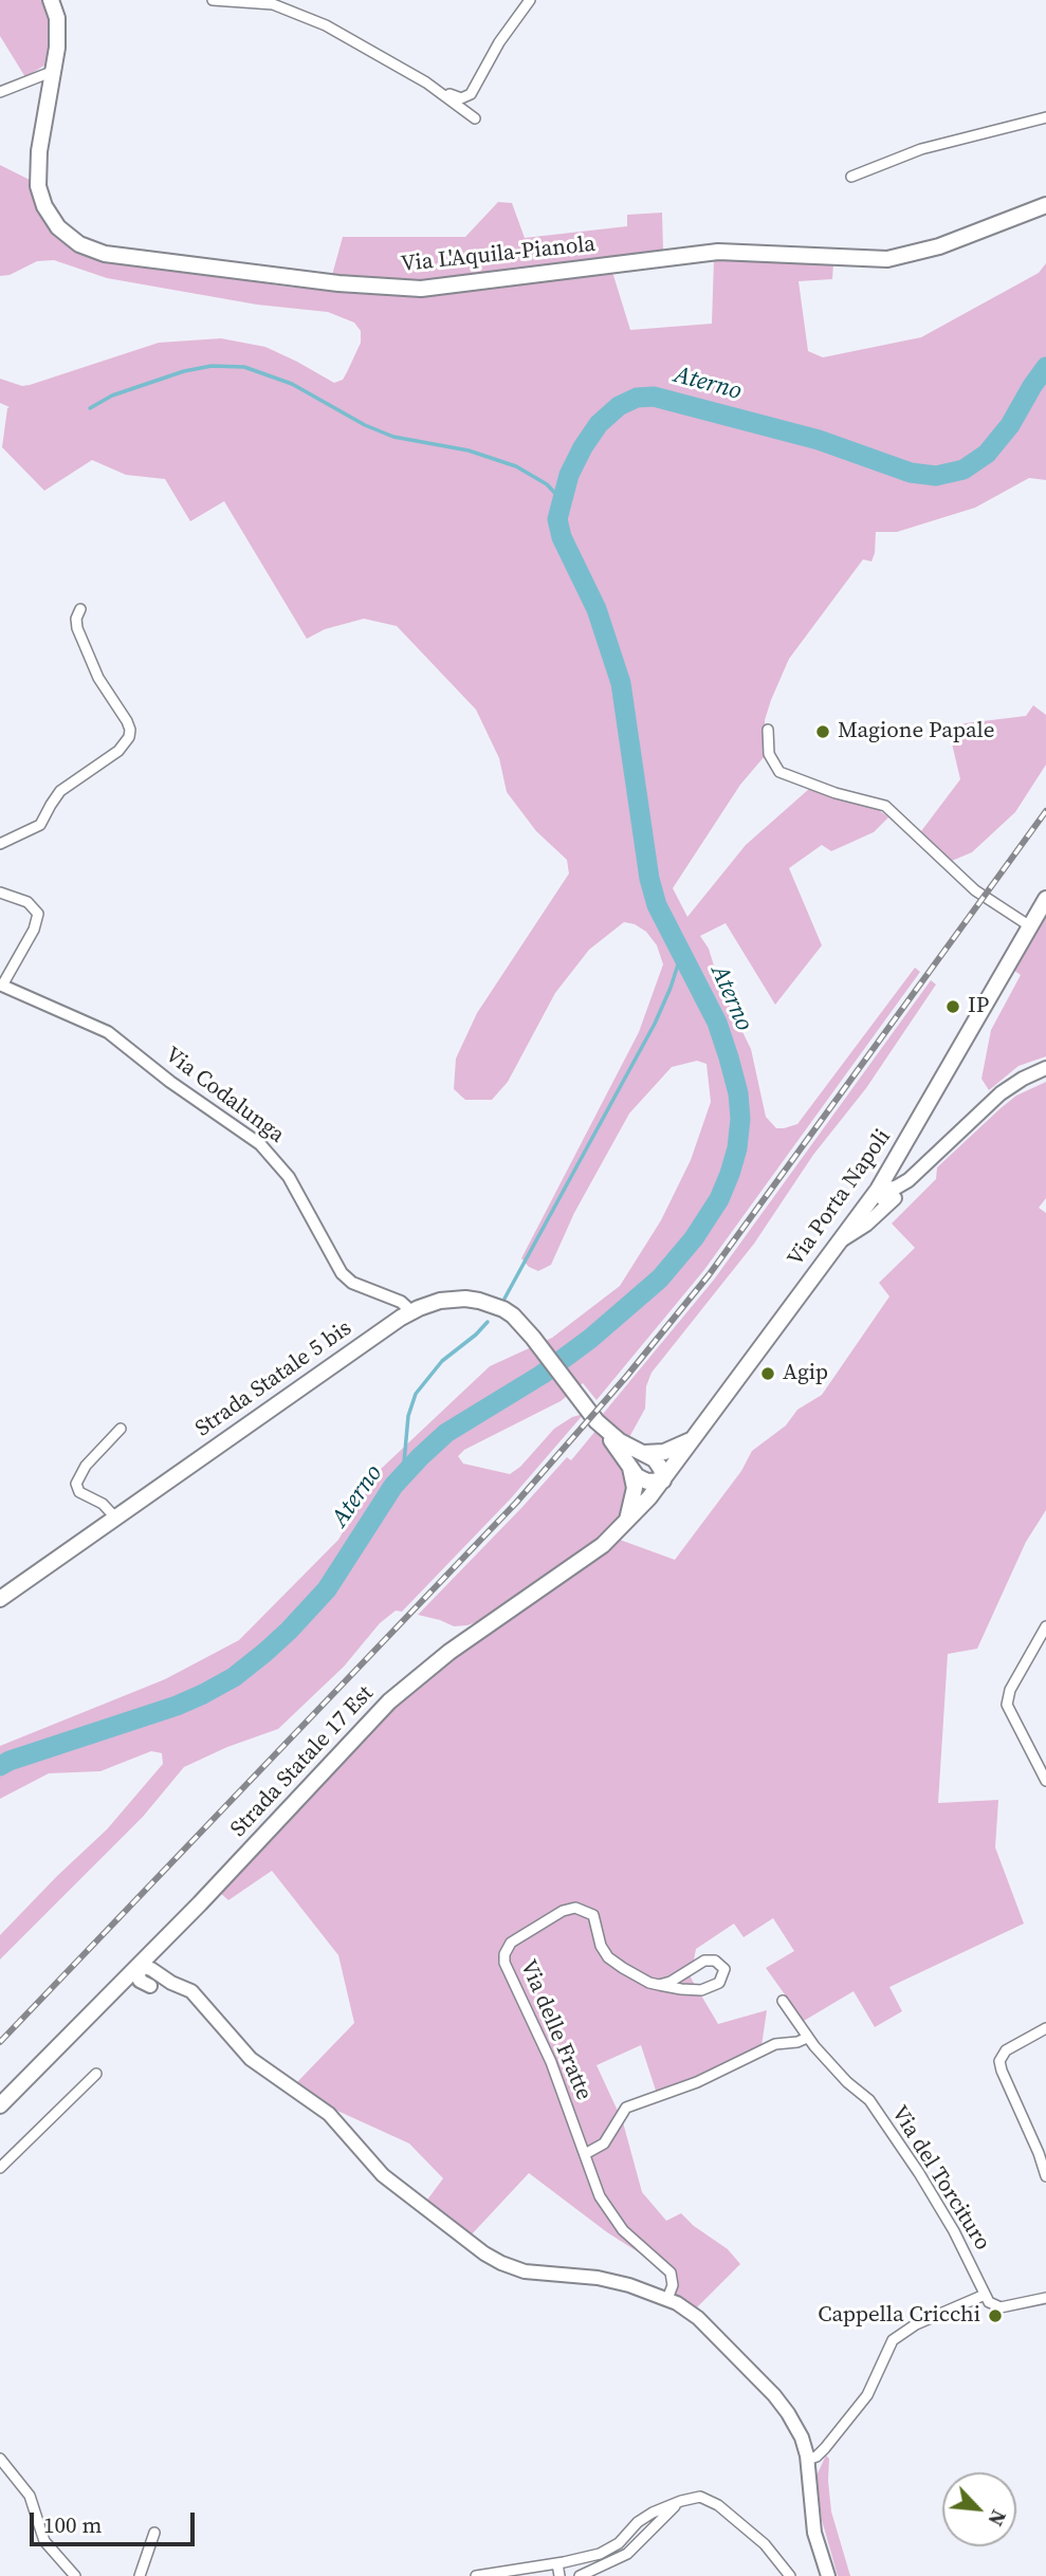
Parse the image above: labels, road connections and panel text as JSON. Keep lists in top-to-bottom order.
{
  "streets": {
    "main road": [
      "Via L'Aquila-Pianola",
      "Via Porta Napoli",
      "Strada Statale 5 bis",
      "Strada Statale 17 Est"
    ],
    "street": ["Via Codalunga", "Via delle Fratte", "Via del Torcituro"]
  },
  "crossings": [
    ["Via Codalunga", "Strada Statale 5 bis"],
    ["Via Porta Napoli", "Strada Statale 5 bis"],
    ["Via Porta Napoli", "Strada Statale 17 Est"],
    ["Strada Statale 5 bis", "Strada Statale 17 Est"],
    ["Via delle Fratte", "Via del Torcituro"]
  ],
  "water": ["Aterno"],
  "places": [
    "Magione Papale",
    "IP",
    "Agip",
    "Cappella Cricchi"
  ],
  "scale_bar": "100 m",
  "north": "bottom right"
}
